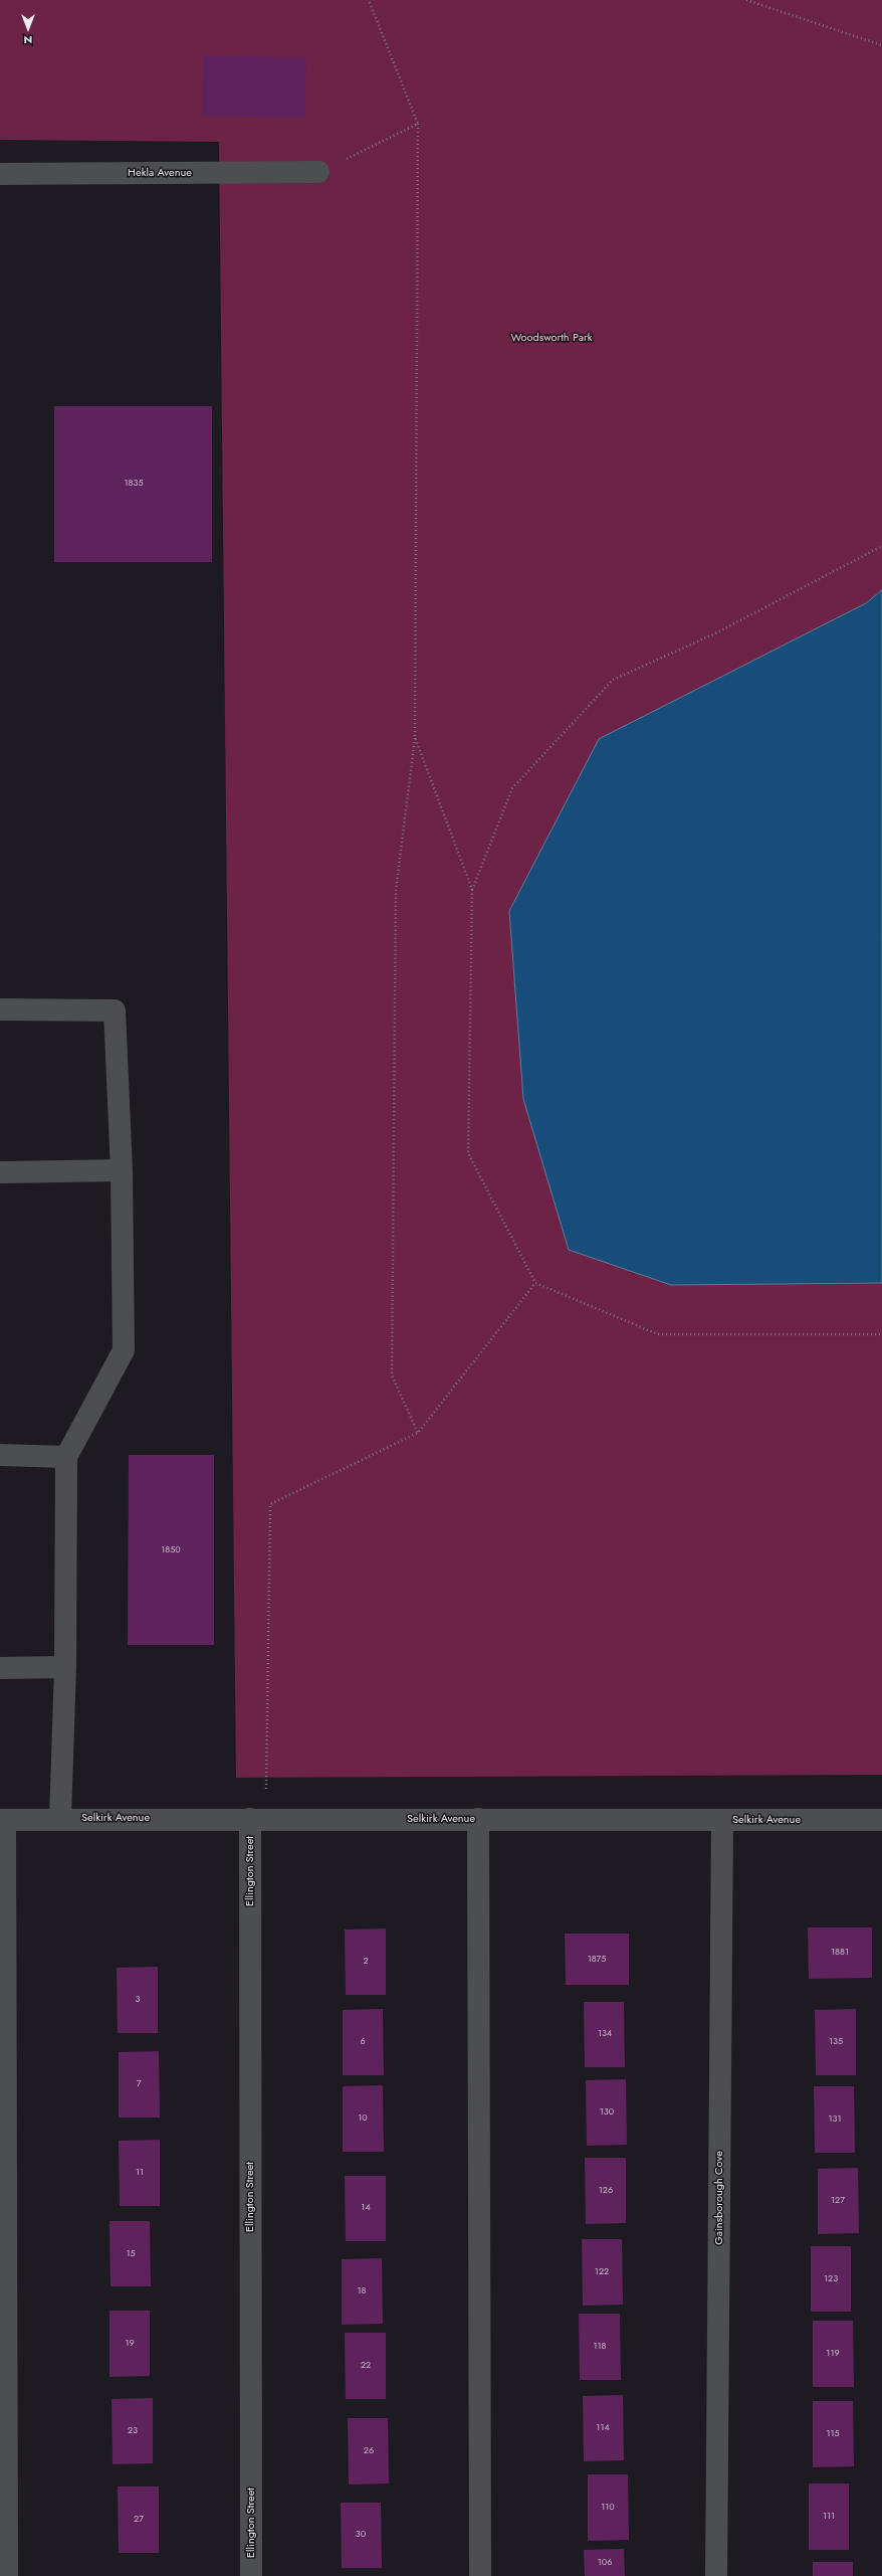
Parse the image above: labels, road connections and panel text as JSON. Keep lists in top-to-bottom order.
{
  "streets": {
    "street": [
      "Hekla Avenue",
      "Selkirk Avenue",
      "Ellington Street",
      "Gainsborough Cove"
    ]
  },
  "crossings": [
    ["Selkirk Avenue", "Ellington Street"],
    ["Selkirk Avenue", "Gainsborough Cove"]
  ],
  "parks": ["Woodsworth Park"],
  "house_numbers": [
    "1835",
    "1850",
    "1881",
    "1875",
    "2",
    "3",
    "134",
    "6",
    "135",
    "7",
    "130",
    "10",
    "131",
    "11",
    "126",
    "127",
    "14",
    "15",
    "122",
    "123",
    "18",
    "19",
    "118",
    "119",
    "22",
    "114",
    "23",
    "115",
    "26",
    "110",
    "111",
    "27",
    "30",
    "106"
  ],
  "north": "bottom"
}
